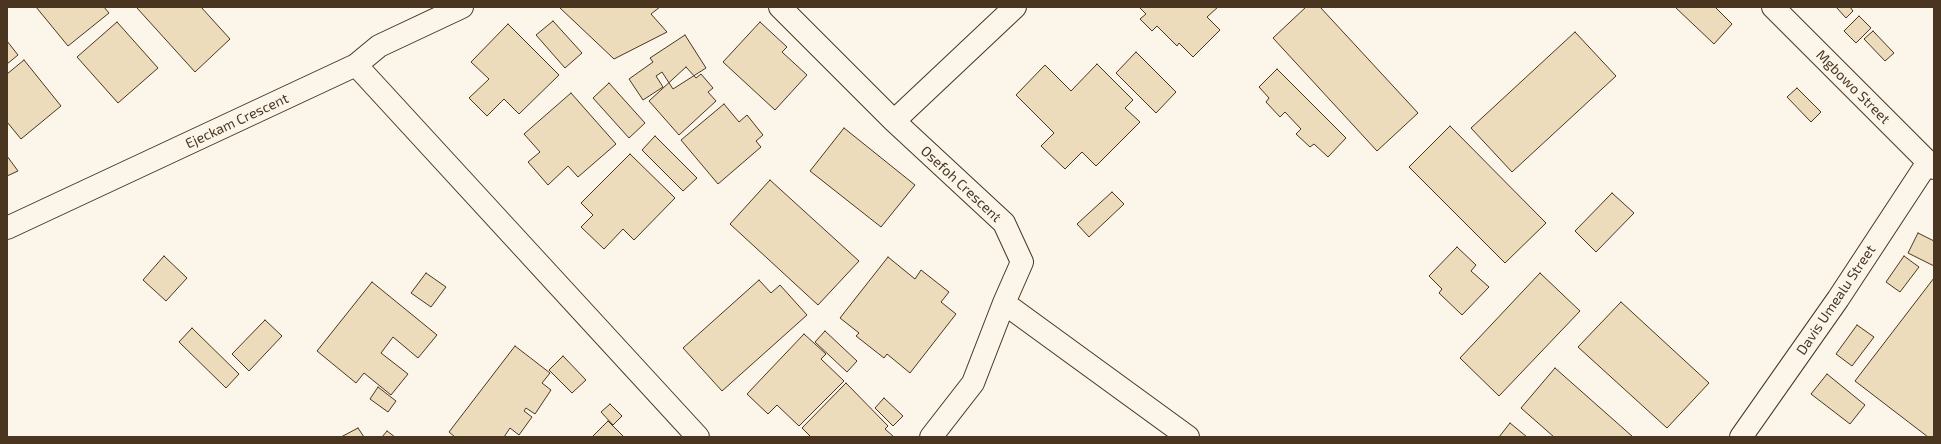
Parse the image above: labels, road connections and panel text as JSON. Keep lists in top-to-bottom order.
{
  "streets": {
    "street": [
      "Mgbowo Street",
      "Ejeckam Crescent",
      "Osefoh Crescent",
      "Davis Umealu Street"
    ]
  },
  "crossings": [
    ["Mgbowo Street", "Davis Umealu Street"]
  ]
}
